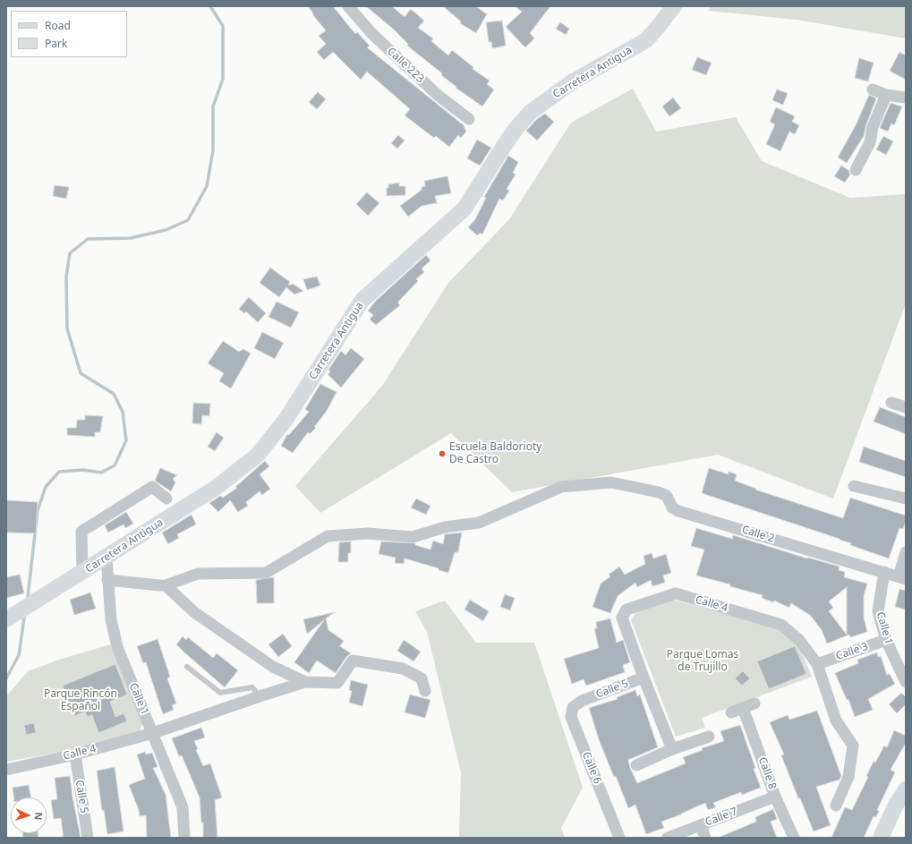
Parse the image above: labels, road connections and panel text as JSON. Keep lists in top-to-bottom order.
{
  "streets": {
    "street": [
      "Calle 223",
      "Carretera Antigua",
      "Calle 2",
      "Calle 4",
      "Calle 1",
      "Calle 3",
      "Calle 5",
      "Calle 6",
      "Calle 8",
      "Calle 7"
    ]
  },
  "crossings": [
    ["Carretera Antigua", "Calle 1"],
    ["Calle 2", "Calle 1"],
    ["Calle 4", "Calle 1"],
    ["Calle 4", "Calle 3"],
    ["Calle 4", "Calle 5"],
    ["Calle 1", "Calle 3"],
    ["Calle 5", "Calle 6"],
    ["Calle 8", "Calle 7"]
  ],
  "parks": ["Parque Lomas de Trujillo", "Parque Rincón Español"],
  "places": ["Escuela Baldorioty De Castro"],
  "legend": ["Road", "Park"],
  "north": "right"
}
